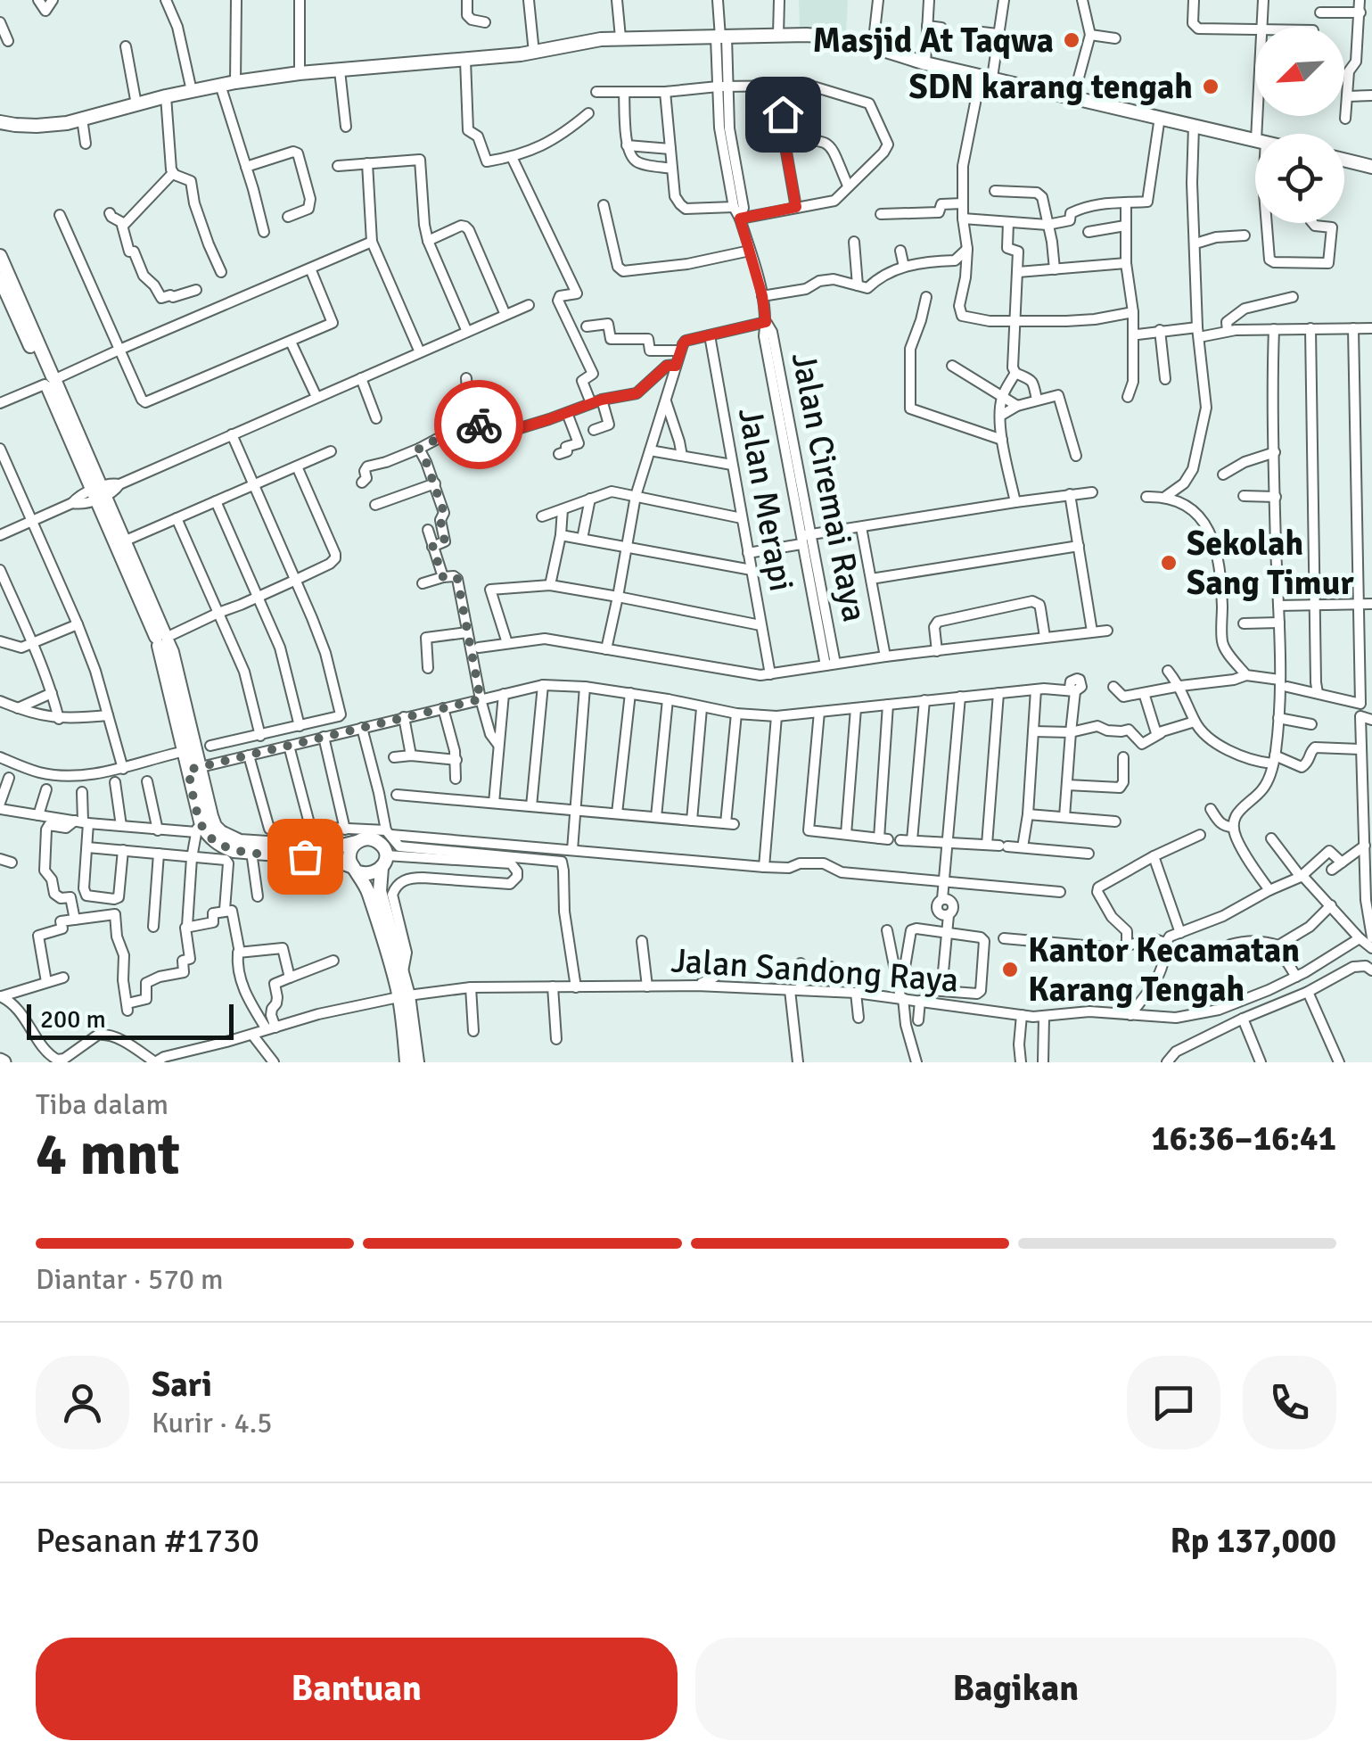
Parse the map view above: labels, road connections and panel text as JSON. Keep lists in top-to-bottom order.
{
  "streets": {
    "street": ["Jalan Ciremai Raya", "Jalan Merapi", "Jalan Sandong Raya"]
  },
  "places": [
    "Masjid At Taqwa",
    "SDN karang tengah",
    "Sekolah Sang Timur",
    "Kantor Kecamatan Karang Tengah"
  ],
  "scale_bar": "200 m",
  "north": "bottom left",
  "page": {
    "scale": "200 m",
    "heading": ["4 mnt", "Tiba dalam", "16:36–16:41"],
    "panel": [
      "Sari",
      "Kurir · 4.5",
      "Pesanan #1730",
      "Rp 137,000"
    ],
    "bar": "Diantar · 570 m",
    "buttons": ["Bantuan", "Bagikan"]
  }
}
